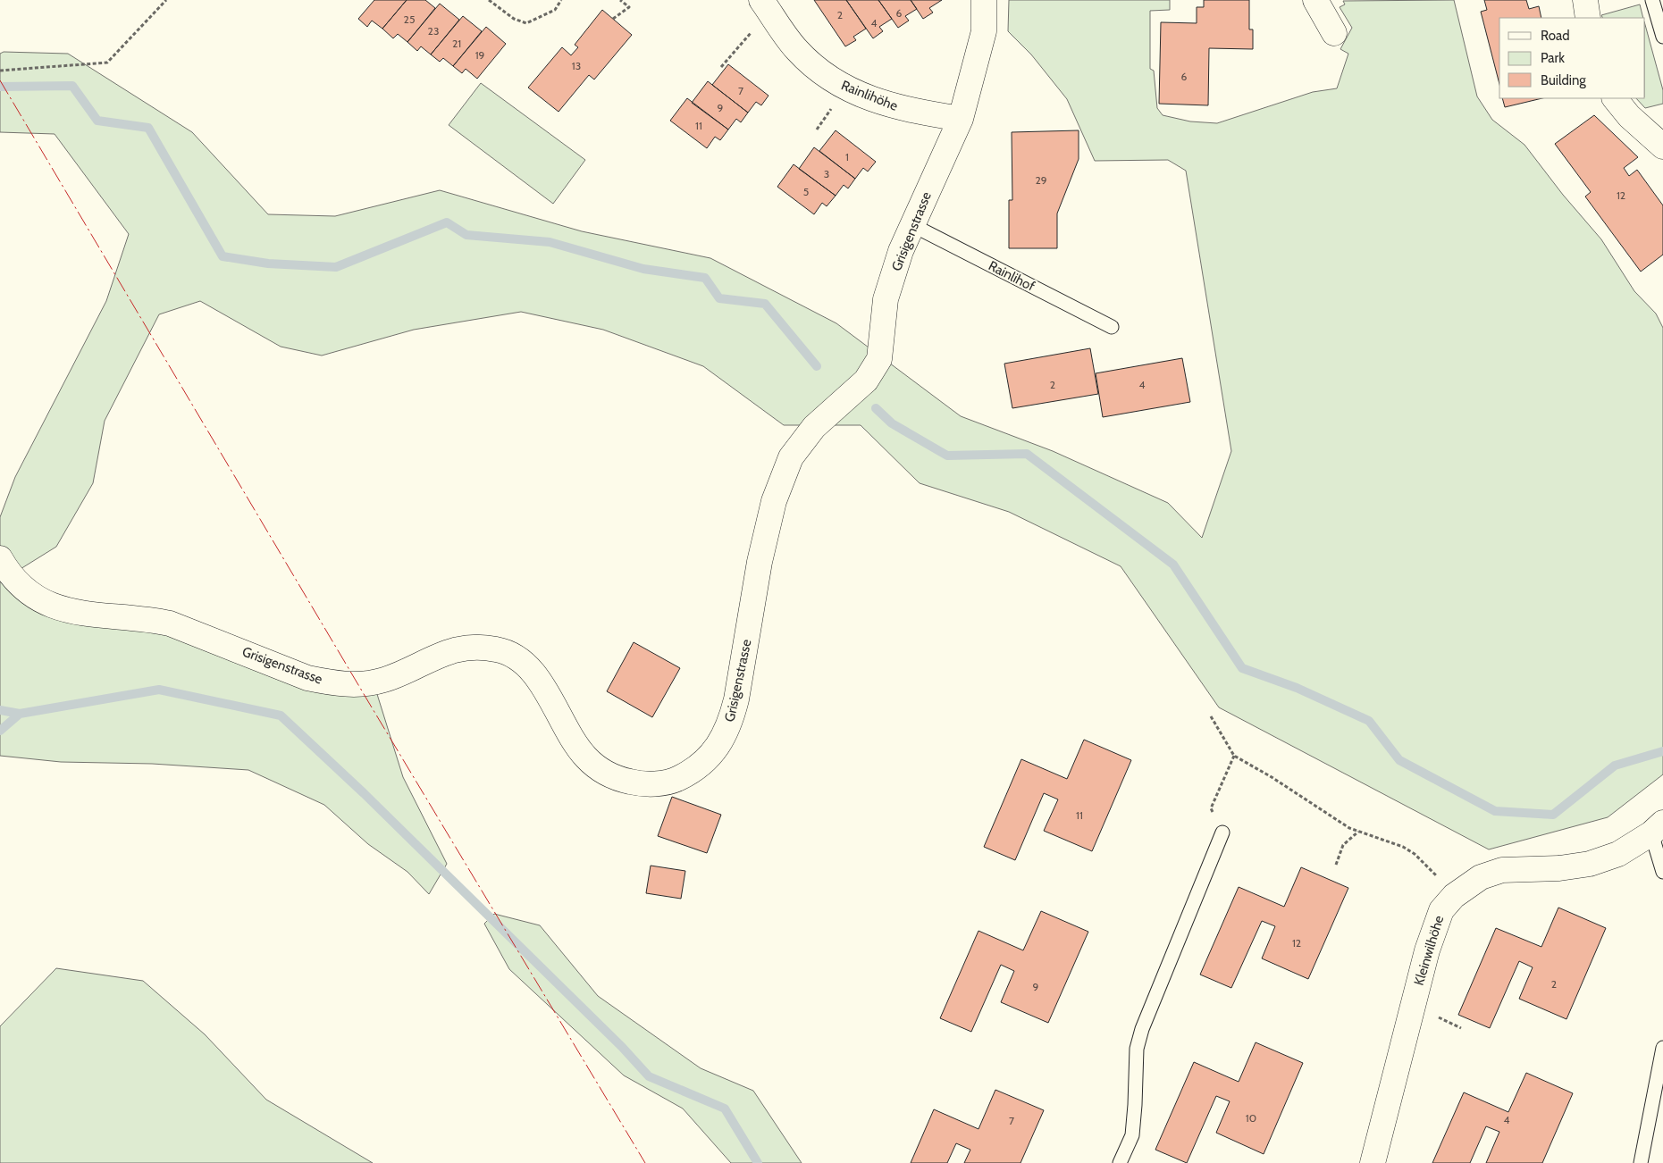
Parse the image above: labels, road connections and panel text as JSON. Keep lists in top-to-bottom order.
{
  "streets": {
    "street": ["Rainlihöhe", "Grisigenstrasse", "Kleinwilhöhe"],
    "lane": ["Rainlihof"]
  },
  "crossings": [
    ["Rainlihöhe", "Grisigenstrasse"],
    ["Grisigenstrasse", "Rainlihof"]
  ],
  "house_numbers": [
    "6",
    "2",
    "25",
    "4",
    "23",
    "21",
    "19",
    "13",
    "6",
    "7",
    "9",
    "11",
    "1",
    "3",
    "29",
    "5",
    "12",
    "2",
    "4",
    "11",
    "12",
    "2",
    "9",
    "10",
    "4",
    "7"
  ],
  "legend": ["Road", "Park", "Building"]
}
